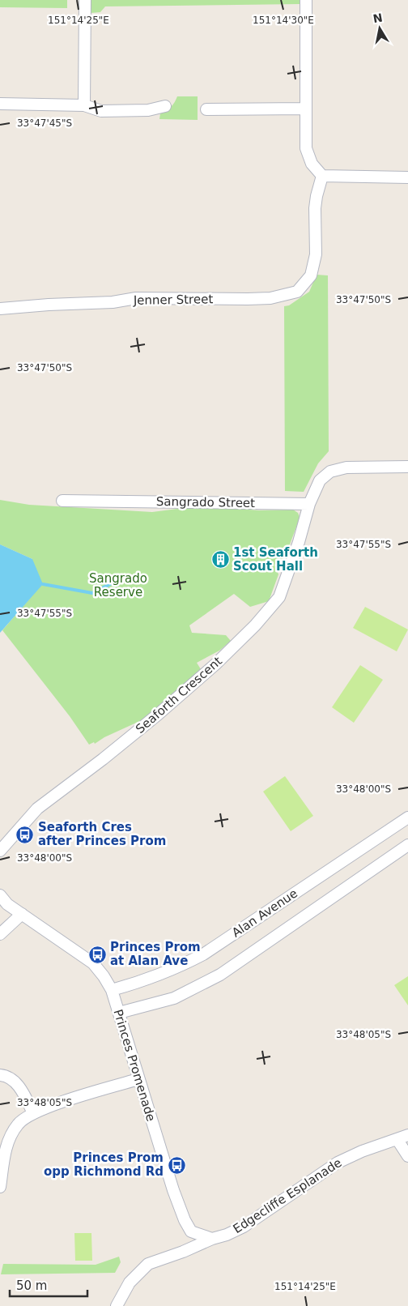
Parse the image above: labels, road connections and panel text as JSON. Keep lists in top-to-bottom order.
{
  "streets": {
    "street": [
      "Jenner Street",
      "Sangrado Street",
      "Seaforth Crescent",
      "Alan Avenue",
      "Princes Promenade",
      "Edgecliffe Esplanade"
    ]
  },
  "crossings": [
    ["Sangrado Street", "Seaforth Crescent"],
    ["Alan Avenue", "Princes Promenade"],
    ["Princes Promenade", "Edgecliffe Esplanade"]
  ],
  "parks": ["Sangrado Reserve"],
  "places": {
    "building": ["1st Seaforth Scout Hall"],
    "bus stop": ["Seaforth Cres after Princes Prom", "Princes Prom at Alan Ave", "Princes Prom opp Richmond Rd"]
  },
  "scale_bar": "50 m",
  "north": "top",
  "coordinates": [
    "151°14'30\"E",
    "151°14'25\"E",
    "33°47'45\"S",
    "33°47'50\"S",
    "33°47'55\"S",
    "33°48'00\"S",
    "33°48'05\"S"
  ]
}
